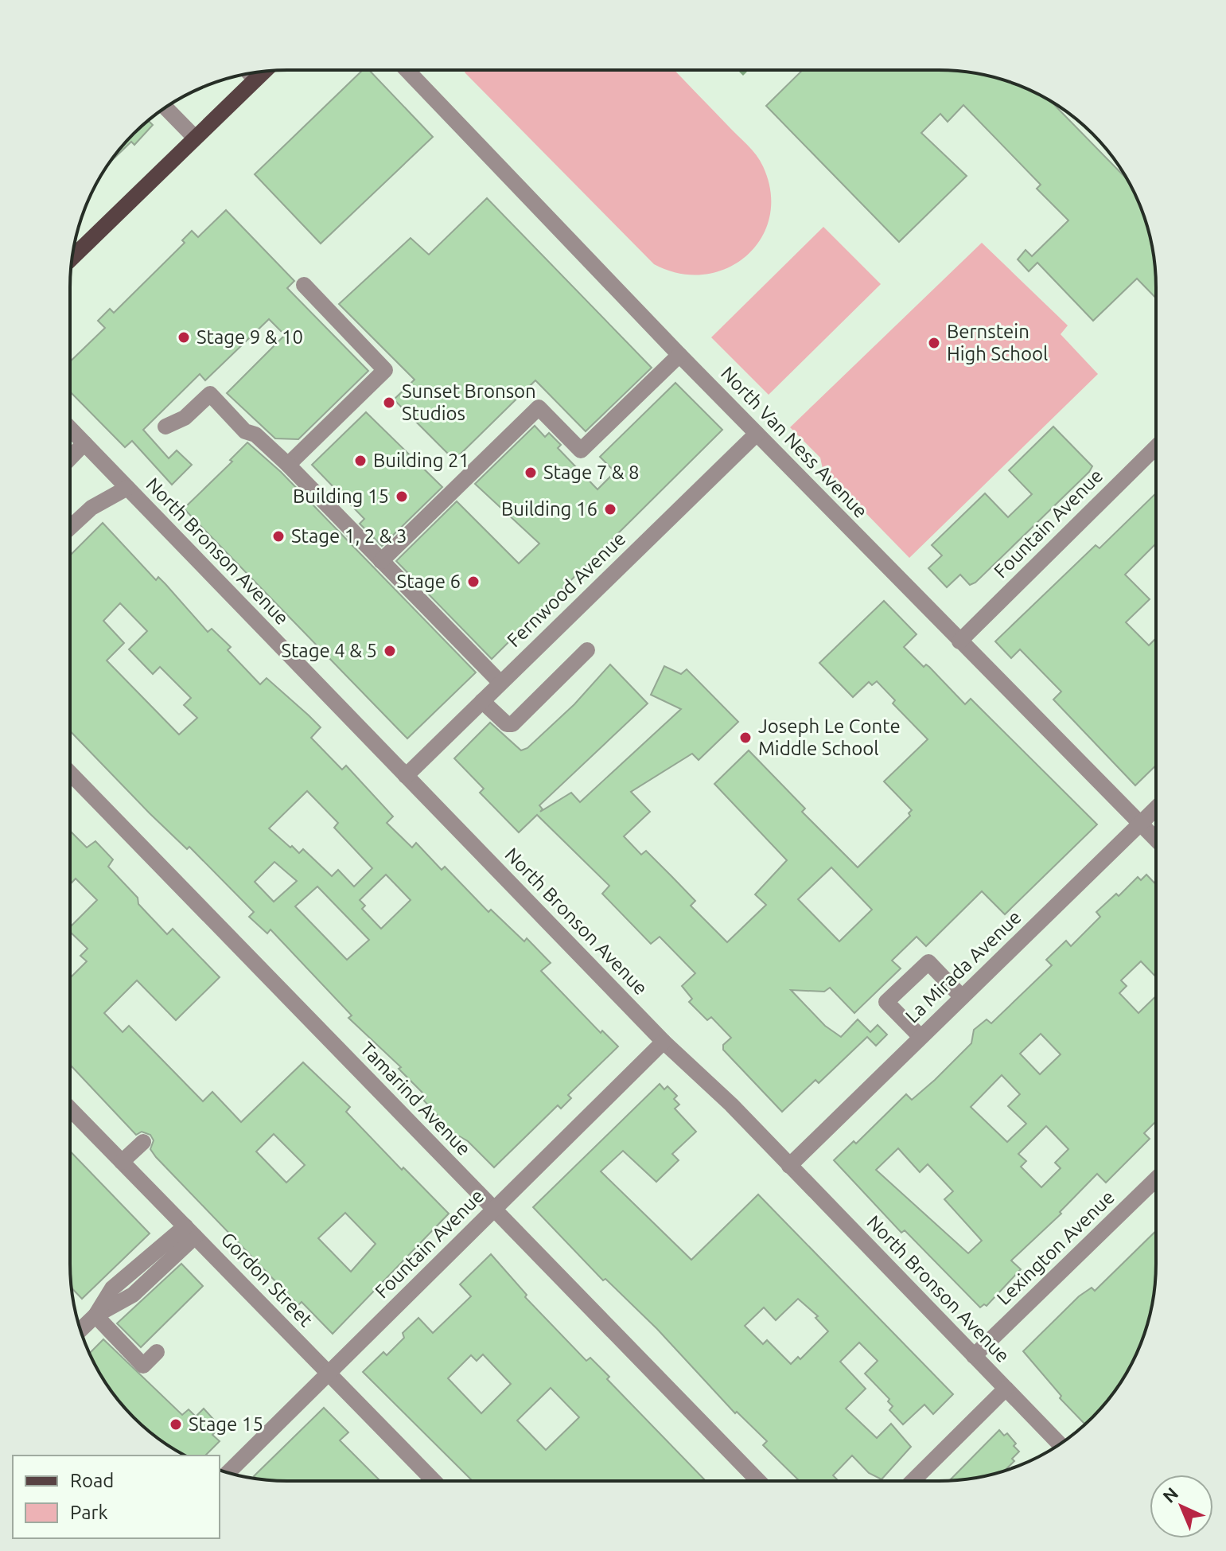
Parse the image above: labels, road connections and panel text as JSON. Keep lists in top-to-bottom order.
{
  "streets": {
    "street": [
      "North Van Ness Avenue",
      "Fountain Avenue",
      "North Bronson Avenue",
      "Fernwood Avenue",
      "La Mirada Avenue",
      "Tamarind Avenue",
      "Lexington Avenue",
      "Gordon Street"
    ]
  },
  "crossings": [
    ["North Van Ness Avenue", "Fountain Avenue"],
    ["North Van Ness Avenue", "Fernwood Avenue"],
    ["North Van Ness Avenue", "La Mirada Avenue"],
    ["Fountain Avenue", "North Bronson Avenue"],
    ["Fountain Avenue", "Tamarind Avenue"],
    ["Fountain Avenue", "Gordon Street"],
    ["North Bronson Avenue", "Fernwood Avenue"],
    ["North Bronson Avenue", "La Mirada Avenue"],
    ["North Bronson Avenue", "Lexington Avenue"]
  ],
  "places": [
    "Stage 9 & 10",
    "Bernstein High School",
    "Sunset Bronson Studios",
    "Building 21",
    "Stage 7 & 8",
    "Building 15",
    "Building 16",
    "Stage 1, 2 & 3",
    "Stage 6",
    "Stage 4 & 5",
    "Joseph Le Conte Middle School",
    "Stage 15"
  ],
  "legend": ["Road", "Park"],
  "north": "top left"
}
